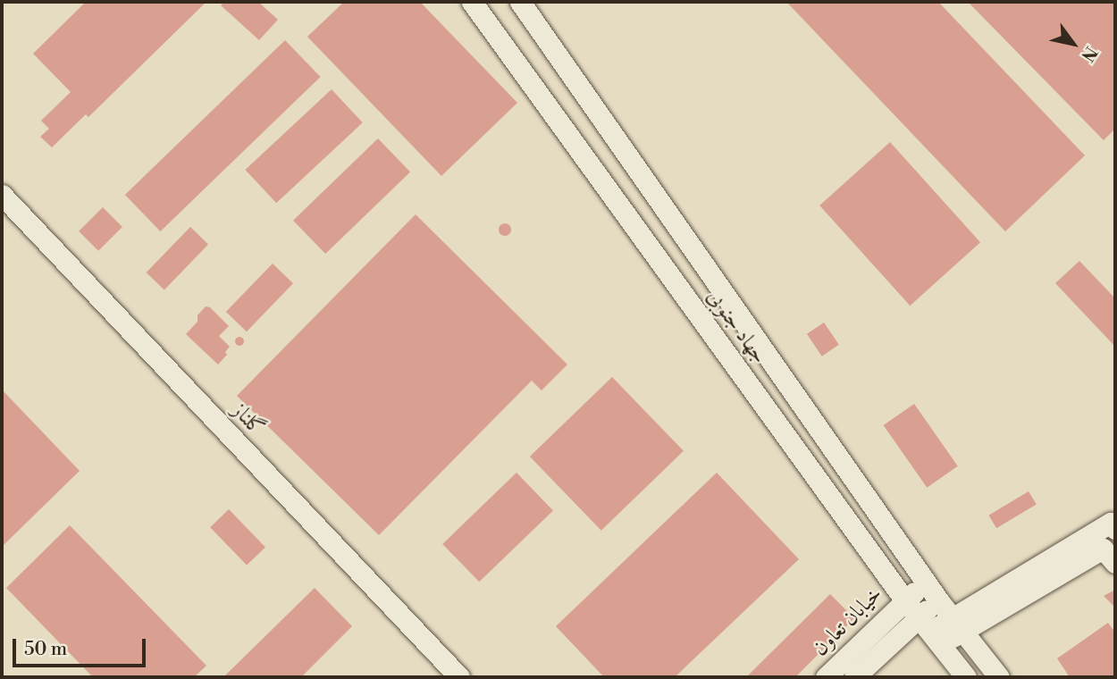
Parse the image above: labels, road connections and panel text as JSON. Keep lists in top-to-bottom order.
{
  "streets": {
    "street": ["جهاد جنوبی", "گلناز", "خیابان تعاون"]
  },
  "crossings": [
    ["جهاد جنوبی", "خیابان تعاون"]
  ],
  "scale_bar": "50 m",
  "north": "bottom right"
}
